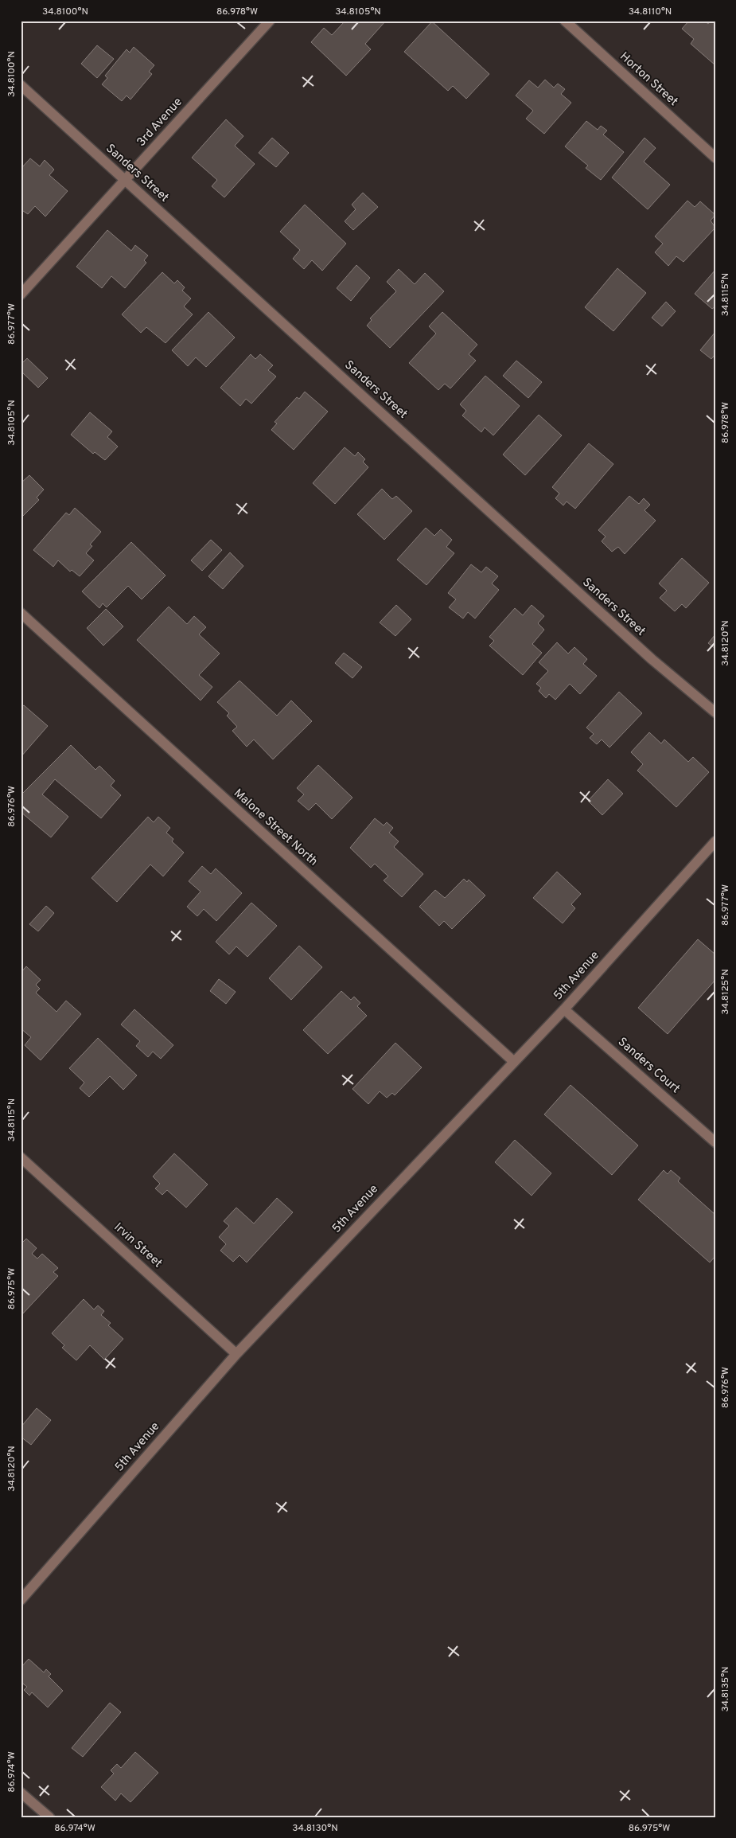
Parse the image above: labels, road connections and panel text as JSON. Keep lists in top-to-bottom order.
{
  "streets": {
    "street": [
      "Horton Street",
      "3rd Avenue",
      "Sanders Street",
      "Malone Street North",
      "5th Avenue",
      "Sanders Court",
      "Irvin Street"
    ]
  },
  "crossings": [
    ["3rd Avenue", "Sanders Street"],
    ["Malone Street North", "5th Avenue"],
    ["5th Avenue", "Sanders Court"],
    ["5th Avenue", "Irvin Street"]
  ],
  "coordinates": [
    "34.8100°N",
    "86.978°W",
    "34.8105°N",
    "34.8110°N",
    "34.8115°N",
    "86.977°W",
    "34.8120°N",
    "86.976°W",
    "34.8125°N",
    "86.975°W",
    "34.8135°N",
    "86.974°W",
    "34.8130°N"
  ]
}
